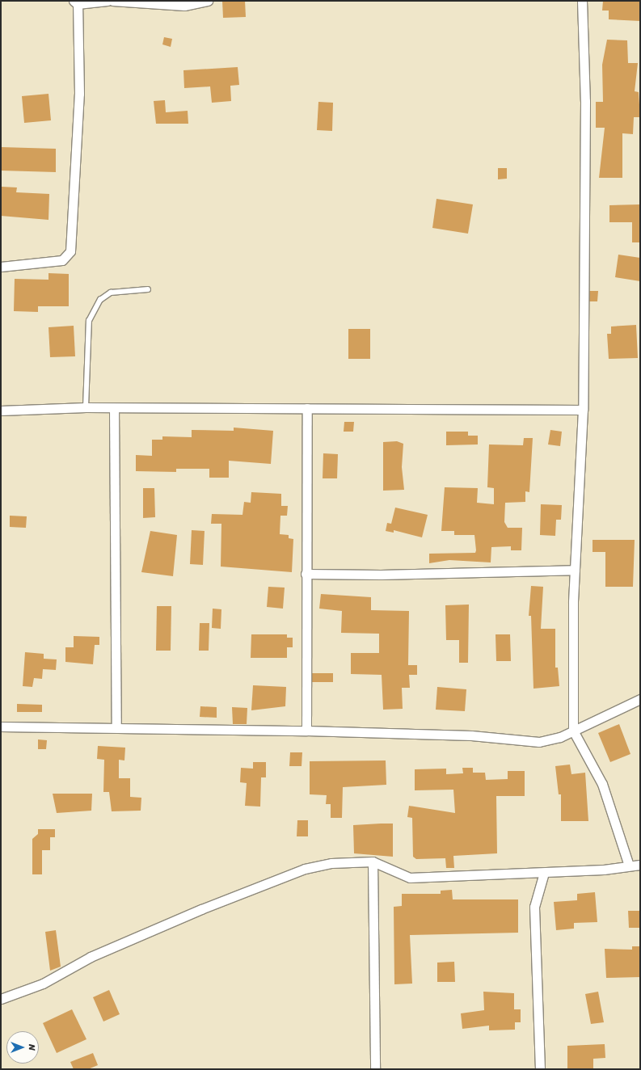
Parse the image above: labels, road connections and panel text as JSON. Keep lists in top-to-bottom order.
{
  "north": "right"
}
